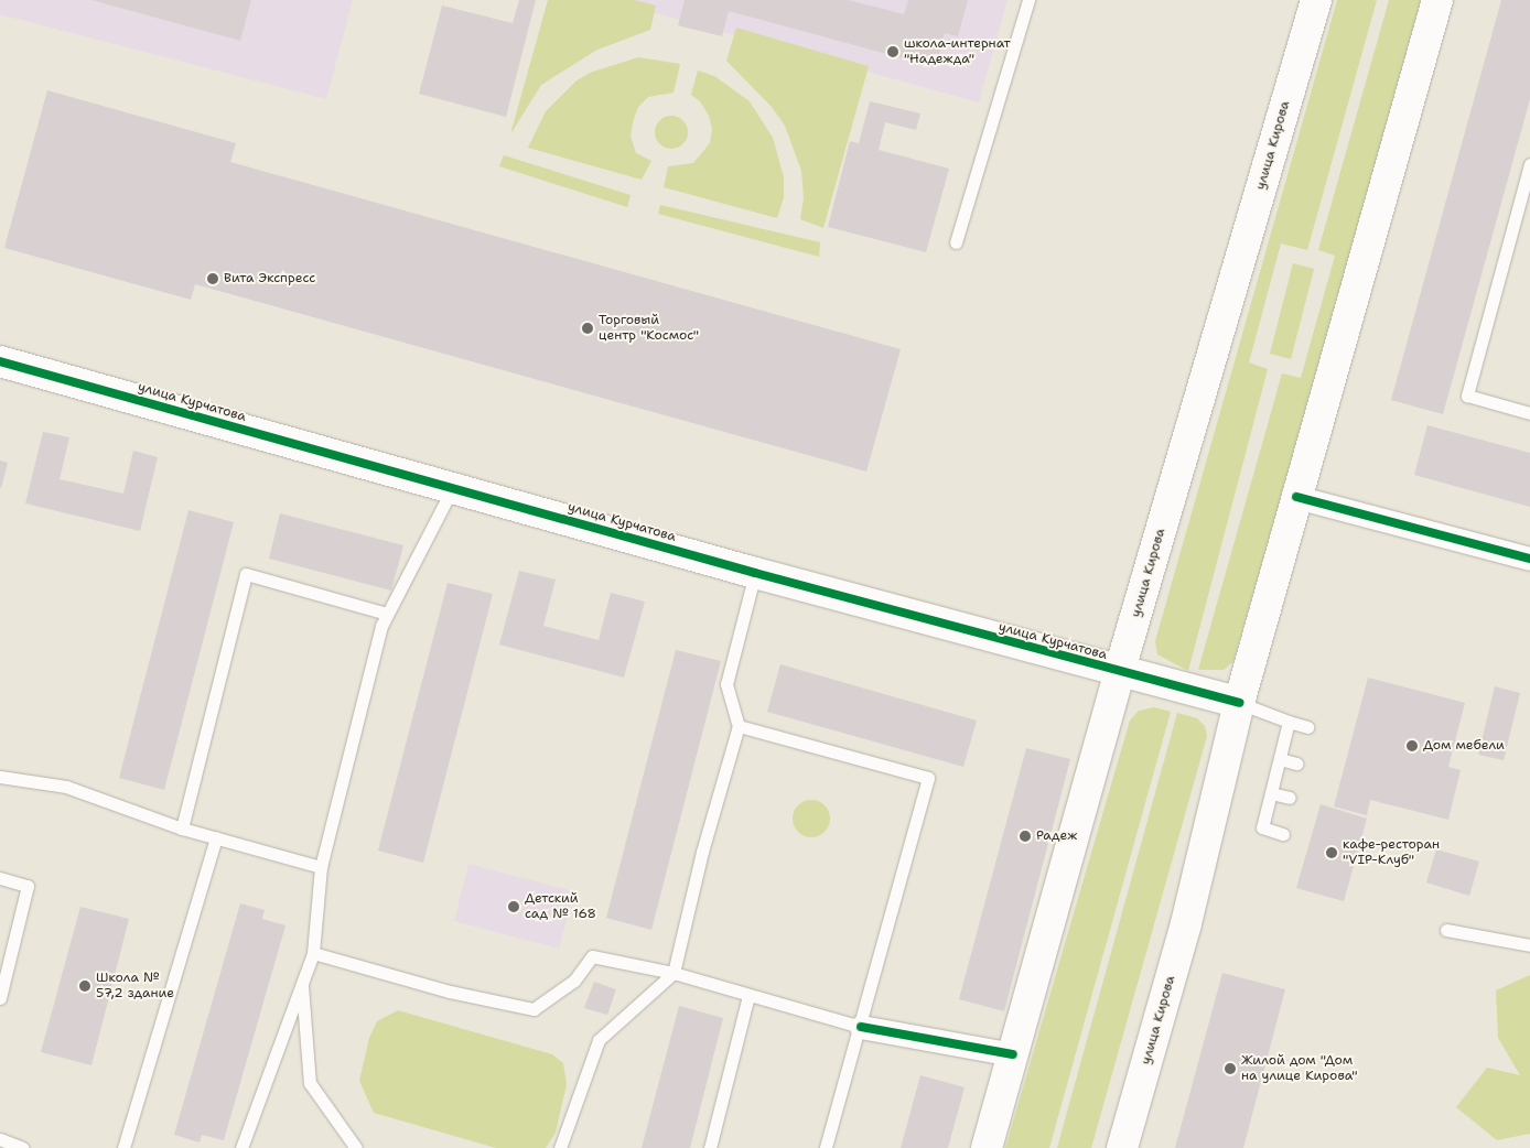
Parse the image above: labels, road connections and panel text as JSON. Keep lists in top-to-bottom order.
{
  "streets": {
    "main road": ["улица Кирова", "улица Курчатова"]
  },
  "crossings": [
    ["улица Кирова", "улица Курчатова"]
  ],
  "places": [
    "школа-интернат \"Надежда\"",
    "Вита Экспресс",
    "Торговый центр \"Космос\"",
    "Дом мебели",
    "Радеж",
    "кафе-ресторан \"VIP-Клуб\"",
    "Детский сад № 168",
    "Школа № 57,2 здание",
    "Жилой дом \"Дом на улице Кирова\""
  ]
}
